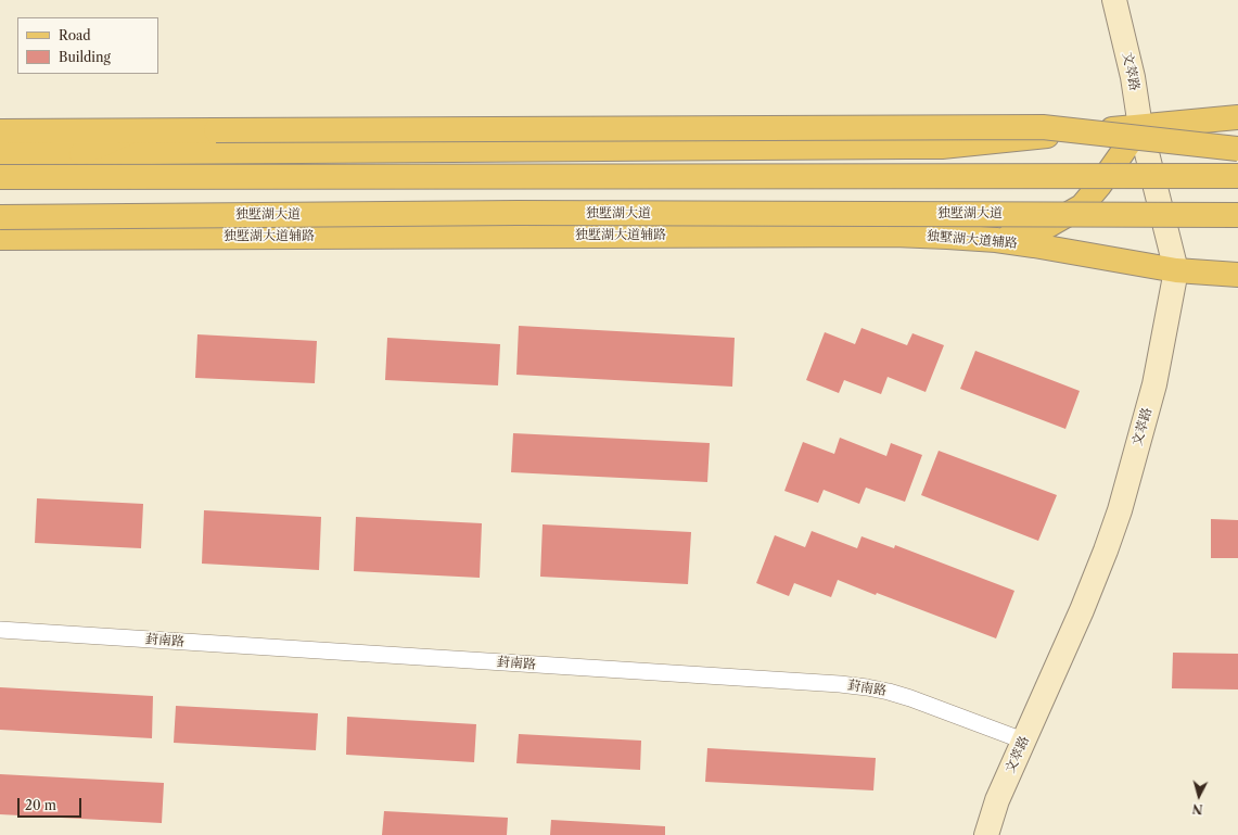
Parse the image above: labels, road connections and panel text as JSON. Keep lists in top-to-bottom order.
{
  "streets": {
    "main road": ["文萃路", "独墅湖大道", "独墅湖大道辅路"],
    "street": ["葑南路"]
  },
  "crossings": [
    ["文萃路", "独墅湖大道辅路"],
    ["文萃路", "葑南路"]
  ],
  "legend": ["Road", "Building"],
  "scale_bar": "20 m",
  "north": "bottom"
}
